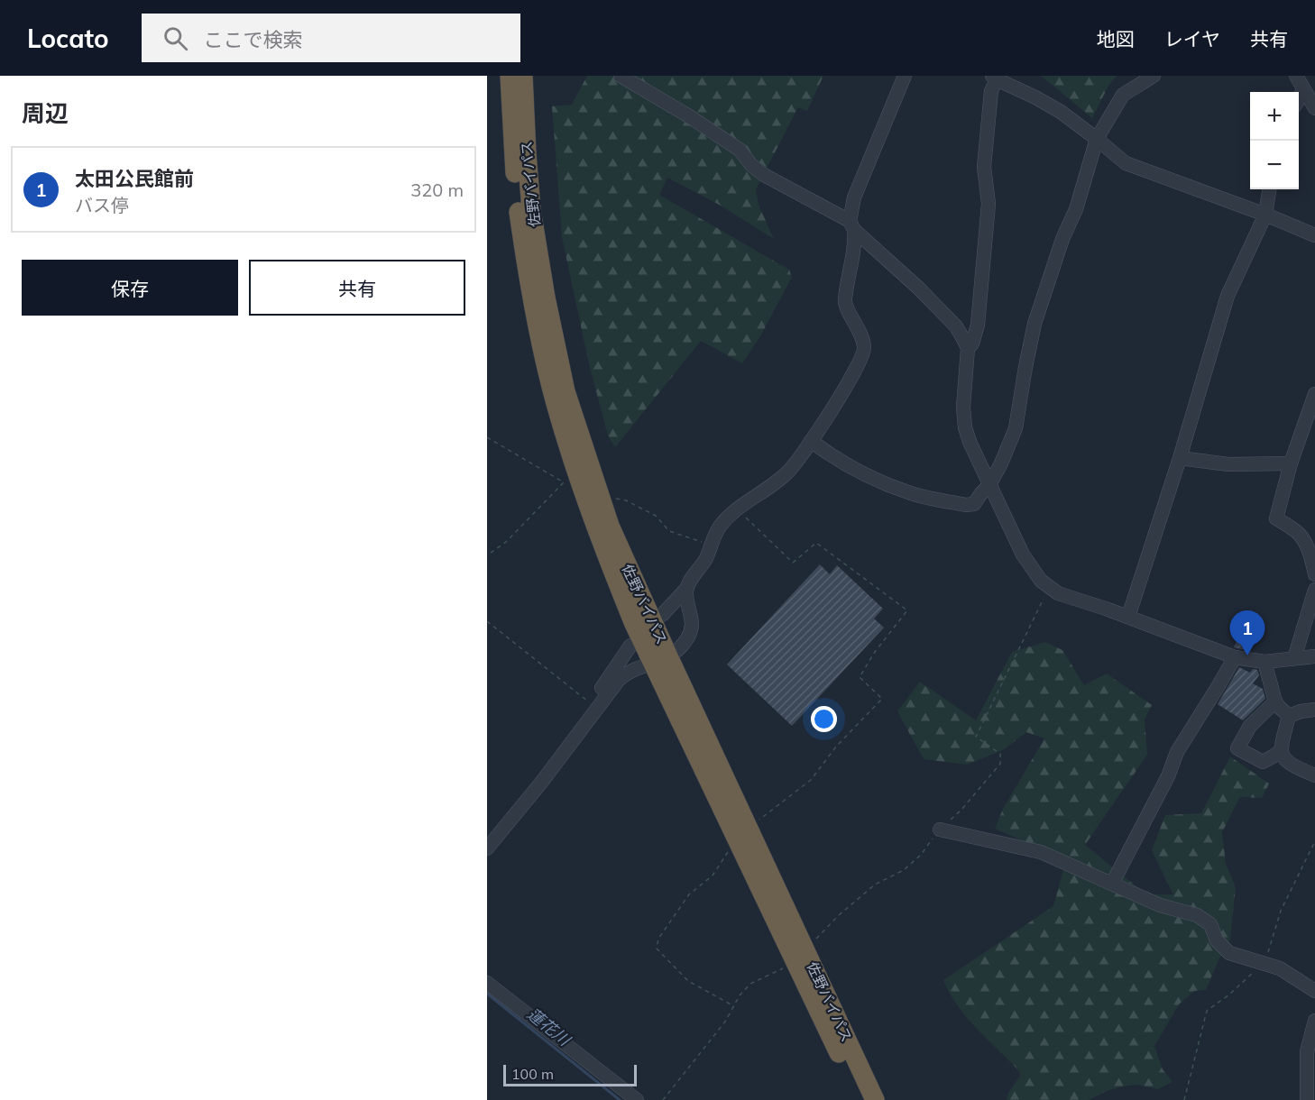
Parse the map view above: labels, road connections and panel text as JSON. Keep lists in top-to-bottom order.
{
  "streets": {
    "highway": ["佐野バイパス"]
  },
  "water": ["蓮花川"],
  "scale_bar": "100 m",
  "page": {
    "header": "Locato",
    "search": "ここで検索",
    "nav": ["地図", "レイヤ", "共有"],
    "heading": "周辺",
    "map_buttons": ["+", "−"],
    "list": [
      {
        "mark": "1",
        "name": "太田公民館前",
        "note": "バス停",
        "value": "320 m"
      }
    ],
    "buttons": ["保存", "共有"],
    "pins": "1",
    "scale": "100 m"
  }
}
